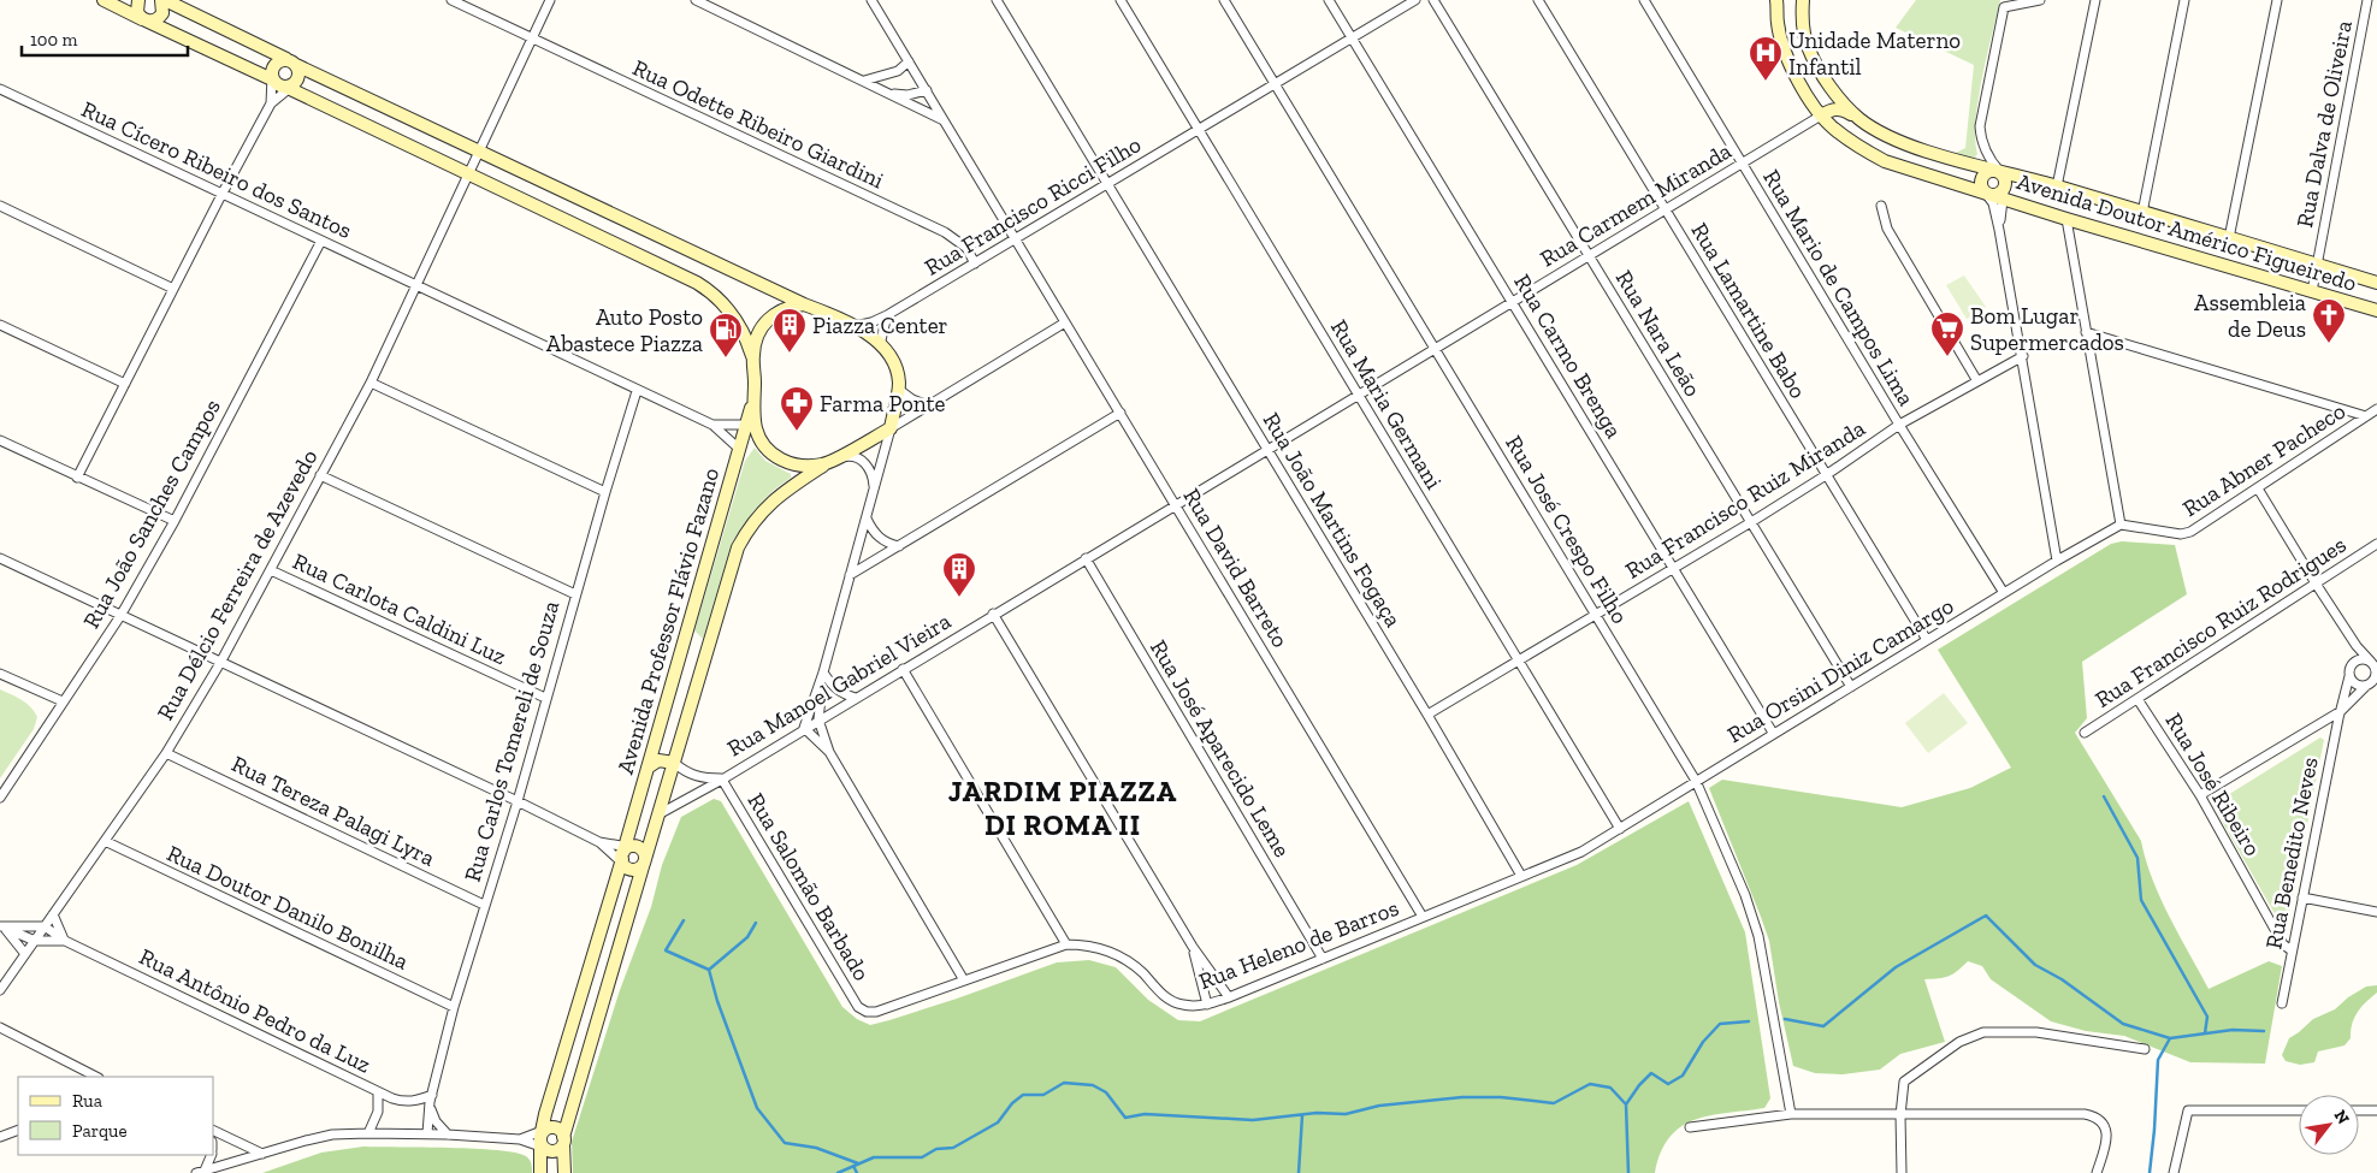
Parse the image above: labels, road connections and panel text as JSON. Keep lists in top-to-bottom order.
{
  "streets": {
    "street": [
      "Rua Odette Ribeiro Giardini",
      "Rua Dalva de Oliveira",
      "Rua Cícero Ribeiro dos Santos",
      "Rua Carmem Miranda",
      "Rua Francisco Ricci Filho",
      "Avenida Doutor Américo Figueiredo",
      "Rua Mario de Campos Lima",
      "Rua Lamartine Babo",
      "Rua Nara Leão",
      "Rua Carmo Brenga",
      "Rua Maria Germani",
      "Rua Abner Pacheco",
      "Rua Francisco Ruiz Miranda",
      "Rua João Sanches Campos",
      "Rua João Martins Fogaça",
      "Rua José Crespo Filho",
      "Rua David Barreto",
      "Rua Délcio Ferreira de Azevedo",
      "Rua Carlota Caldini Luz",
      "Avenida Professor Flávio Fazano",
      "Rua Francisco Ruiz Rodrigues",
      "Rua Orsini Diniz Camargo",
      "Rua Manoel Gabriel Vieira",
      "Rua Carlos Tomereli de Souza",
      "Rua José Aparecido Leme",
      "Rua José Ribeiro",
      "Rua Tereza Palagi Lyra",
      "Rua Benedito Neves",
      "Rua Salomão Barbado",
      "Rua Doutor Danilo Bonilha",
      "Rua Heleno de Barros",
      "Rua Antônio Pedro da Luz"
    ]
  },
  "crossings": [
    ["Rua Odette Ribeiro Giardini", "Rua Francisco Ricci Filho"],
    ["Rua Odette Ribeiro Giardini", "Rua Délcio Ferreira de Azevedo"],
    ["Rua Dalva de Oliveira", "Avenida Doutor Américo Figueiredo"],
    ["Rua Cícero Ribeiro dos Santos", "Rua João Sanches Campos"],
    ["Rua Cícero Ribeiro dos Santos", "Rua Délcio Ferreira de Azevedo"],
    ["Rua Cícero Ribeiro dos Santos", "Rua Carlos Tomereli de Souza"],
    ["Rua Carmem Miranda", "Avenida Doutor Américo Figueiredo"],
    ["Rua Carmem Miranda", "Rua Mario de Campos Lima"],
    ["Rua Carmem Miranda", "Rua Lamartine Babo"],
    ["Rua Carmem Miranda", "Rua Nara Leão"],
    ["Rua Carmem Miranda", "Rua Carmo Brenga"],
    ["Rua Carmem Miranda", "Rua Maria Germani"],
    ["Rua Carmem Miranda", "Rua José Crespo Filho"],
    ["Rua Carmem Miranda", "Rua Manoel Gabriel Vieira"],
    ["Rua Francisco Ricci Filho", "Rua Carmo Brenga"],
    ["Rua Francisco Ricci Filho", "Rua Maria Germani"],
    ["Rua Francisco Ricci Filho", "Rua João Martins Fogaça"],
    ["Rua Francisco Ricci Filho", "Rua José Crespo Filho"],
    ["Rua Francisco Ricci Filho", "Rua David Barreto"],
    ["Rua Francisco Ricci Filho", "Avenida Professor Flávio Fazano"],
    ["Rua Mario de Campos Lima", "Rua Francisco Ruiz Miranda"],
    ["Rua Mario de Campos Lima", "Rua Orsini Diniz Camargo"],
    ["Rua Lamartine Babo", "Rua Francisco Ruiz Miranda"],
    ["Rua Lamartine Babo", "Rua Orsini Diniz Camargo"],
    ["Rua Nara Leão", "Rua Francisco Ruiz Miranda"],
    ["Rua Nara Leão", "Rua Orsini Diniz Camargo"],
    ["Rua Carmo Brenga", "Rua Francisco Ruiz Miranda"],
    ["Rua Carmo Brenga", "Rua Orsini Diniz Camargo"],
    ["Rua Maria Germani", "Rua Francisco Ruiz Miranda"],
    ["Rua Maria Germani", "Rua Orsini Diniz Camargo"],
    ["Rua Abner Pacheco", "Rua Orsini Diniz Camargo"],
    ["Rua Francisco Ruiz Miranda", "Rua João Martins Fogaça"],
    ["Rua Francisco Ruiz Miranda", "Rua José Crespo Filho"],
    ["Rua João Martins Fogaça", "Rua Manoel Gabriel Vieira"],
    ["Rua João Martins Fogaça", "Rua Heleno de Barros"],
    ["Rua José Crespo Filho", "Rua Orsini Diniz Camargo"],
    ["Rua David Barreto", "Rua Manoel Gabriel Vieira"],
    ["Rua David Barreto", "Rua Heleno de Barros"],
    ["Rua Délcio Ferreira de Azevedo", "Rua Carlota Caldini Luz"],
    ["Rua Délcio Ferreira de Azevedo", "Rua Tereza Palagi Lyra"],
    ["Rua Délcio Ferreira de Azevedo", "Rua Doutor Danilo Bonilha"],
    ["Rua Délcio Ferreira de Azevedo", "Rua Antônio Pedro da Luz"],
    ["Rua Carlota Caldini Luz", "Rua Carlos Tomereli de Souza"],
    ["Avenida Professor Flávio Fazano", "Rua Manoel Gabriel Vieira"],
    ["Rua Francisco Ruiz Rodrigues", "Rua José Ribeiro"],
    ["Rua Orsini Diniz Camargo", "Rua Heleno de Barros"],
    ["Rua Manoel Gabriel Vieira", "Rua José Aparecido Leme"],
    ["Rua Manoel Gabriel Vieira", "Rua Salomão Barbado"],
    ["Rua Carlos Tomereli de Souza", "Rua Tereza Palagi Lyra"],
    ["Rua Carlos Tomereli de Souza", "Rua Doutor Danilo Bonilha"],
    ["Rua Carlos Tomereli de Souza", "Rua Antônio Pedro da Luz"],
    ["Rua José Aparecido Leme", "Rua Heleno de Barros"],
    ["Rua José Ribeiro", "Rua Benedito Neves"],
    ["Rua Salomão Barbado", "Rua Heleno de Barros"]
  ],
  "districts": ["JARDIM PIAZZA DI ROMA II"],
  "places": {
    "hospital": ["Unidade Materno Infantil"],
    "church": ["Assembleia de Deus"],
    "building": ["Piazza Center", "ㅤ"],
    "supermarket": ["Bom Lugar Supermercados"],
    "fuel station": ["Auto Posto Abastece Piazza"],
    "pharmacy": ["Farma Ponte"]
  },
  "legend": ["Rua", "Parque"],
  "scale_bar": "100 m",
  "north": "top right"
}
